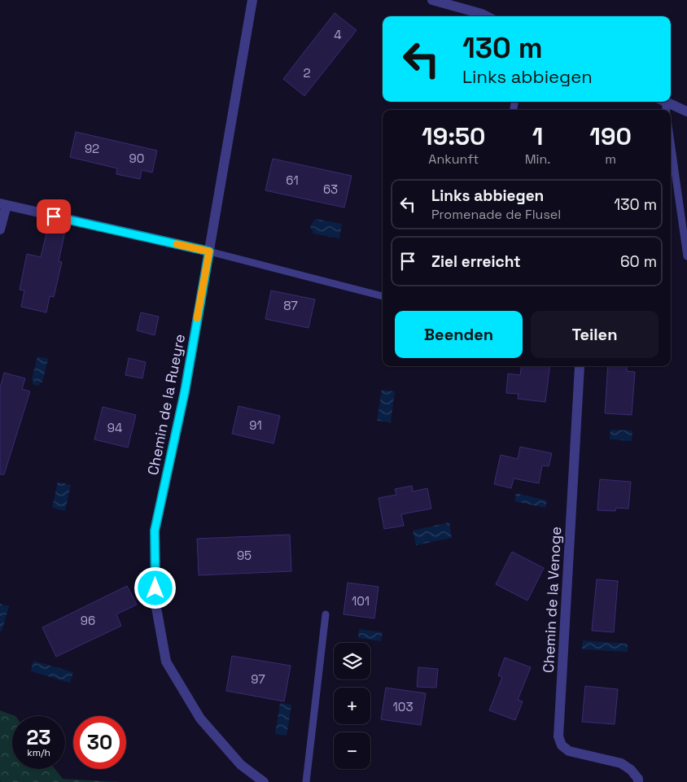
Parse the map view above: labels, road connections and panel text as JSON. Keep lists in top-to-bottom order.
{
  "streets": {
    "street": ["Chemin de la Rueyre", "Chemin de la Venoge"]
  },
  "house_numbers": [
    "4",
    "2",
    "92",
    "90",
    "61",
    "63",
    "87",
    "91",
    "94",
    "95",
    "101",
    "96",
    "97",
    "103"
  ],
  "page": {
    "turn": ["130 m", "Links abbiegen"],
    "eta": [
      "19:50",
      "Ankunft",
      "1",
      "Min.",
      "190",
      "m"
    ],
    "list": [
      {
        "name": "Links abbiegen",
        "note": "Promenade de Flusel",
        "value": "130 m"
      },
      {
        "name": "Ziel erreicht",
        "value": "60 m"
      }
    ],
    "buttons": ["Beenden", "Teilen"],
    "map_buttons": ["+", "−"],
    "speed": "23 km/h",
    "limit": "30"
  }
}
